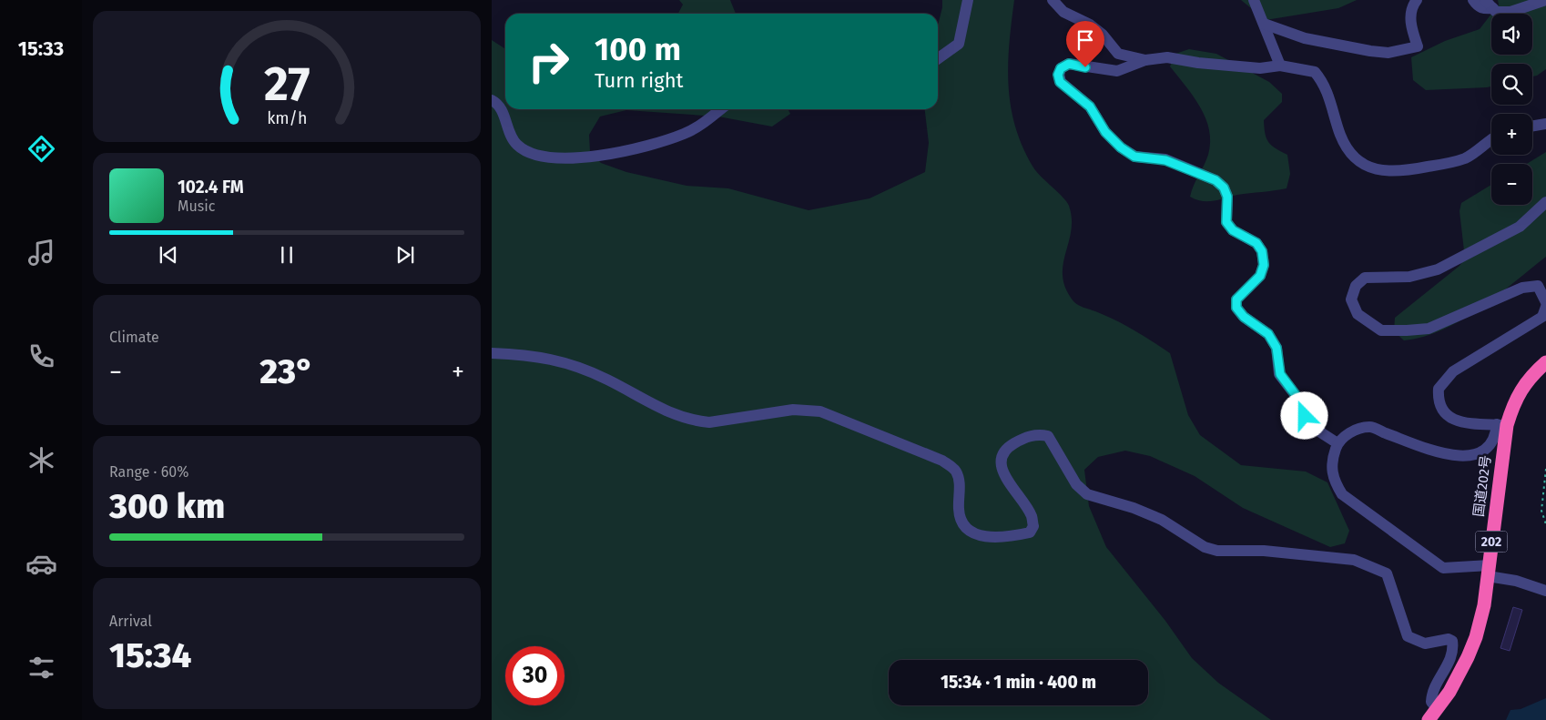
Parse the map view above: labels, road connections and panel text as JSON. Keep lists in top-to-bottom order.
{
  "streets": {
    "highway": ["国道202号", "202"]
  },
  "page": {
    "tabs": "15:33",
    "map_buttons": ["+", "−"],
    "turn": ["100 m", "Turn right"],
    "song": ["102.4 FM", "Music"],
    "tile": [
      "Climate",
      ["Range · 60%", "300 km"],
      ["Arrival", "15:34"]
    ],
    "heat": ["−", "23°", "+"],
    "limit": "30",
    "trip": "15:34 · 1 min · 400 m",
    "gauge": ["27", "km/h"]
  }
}
